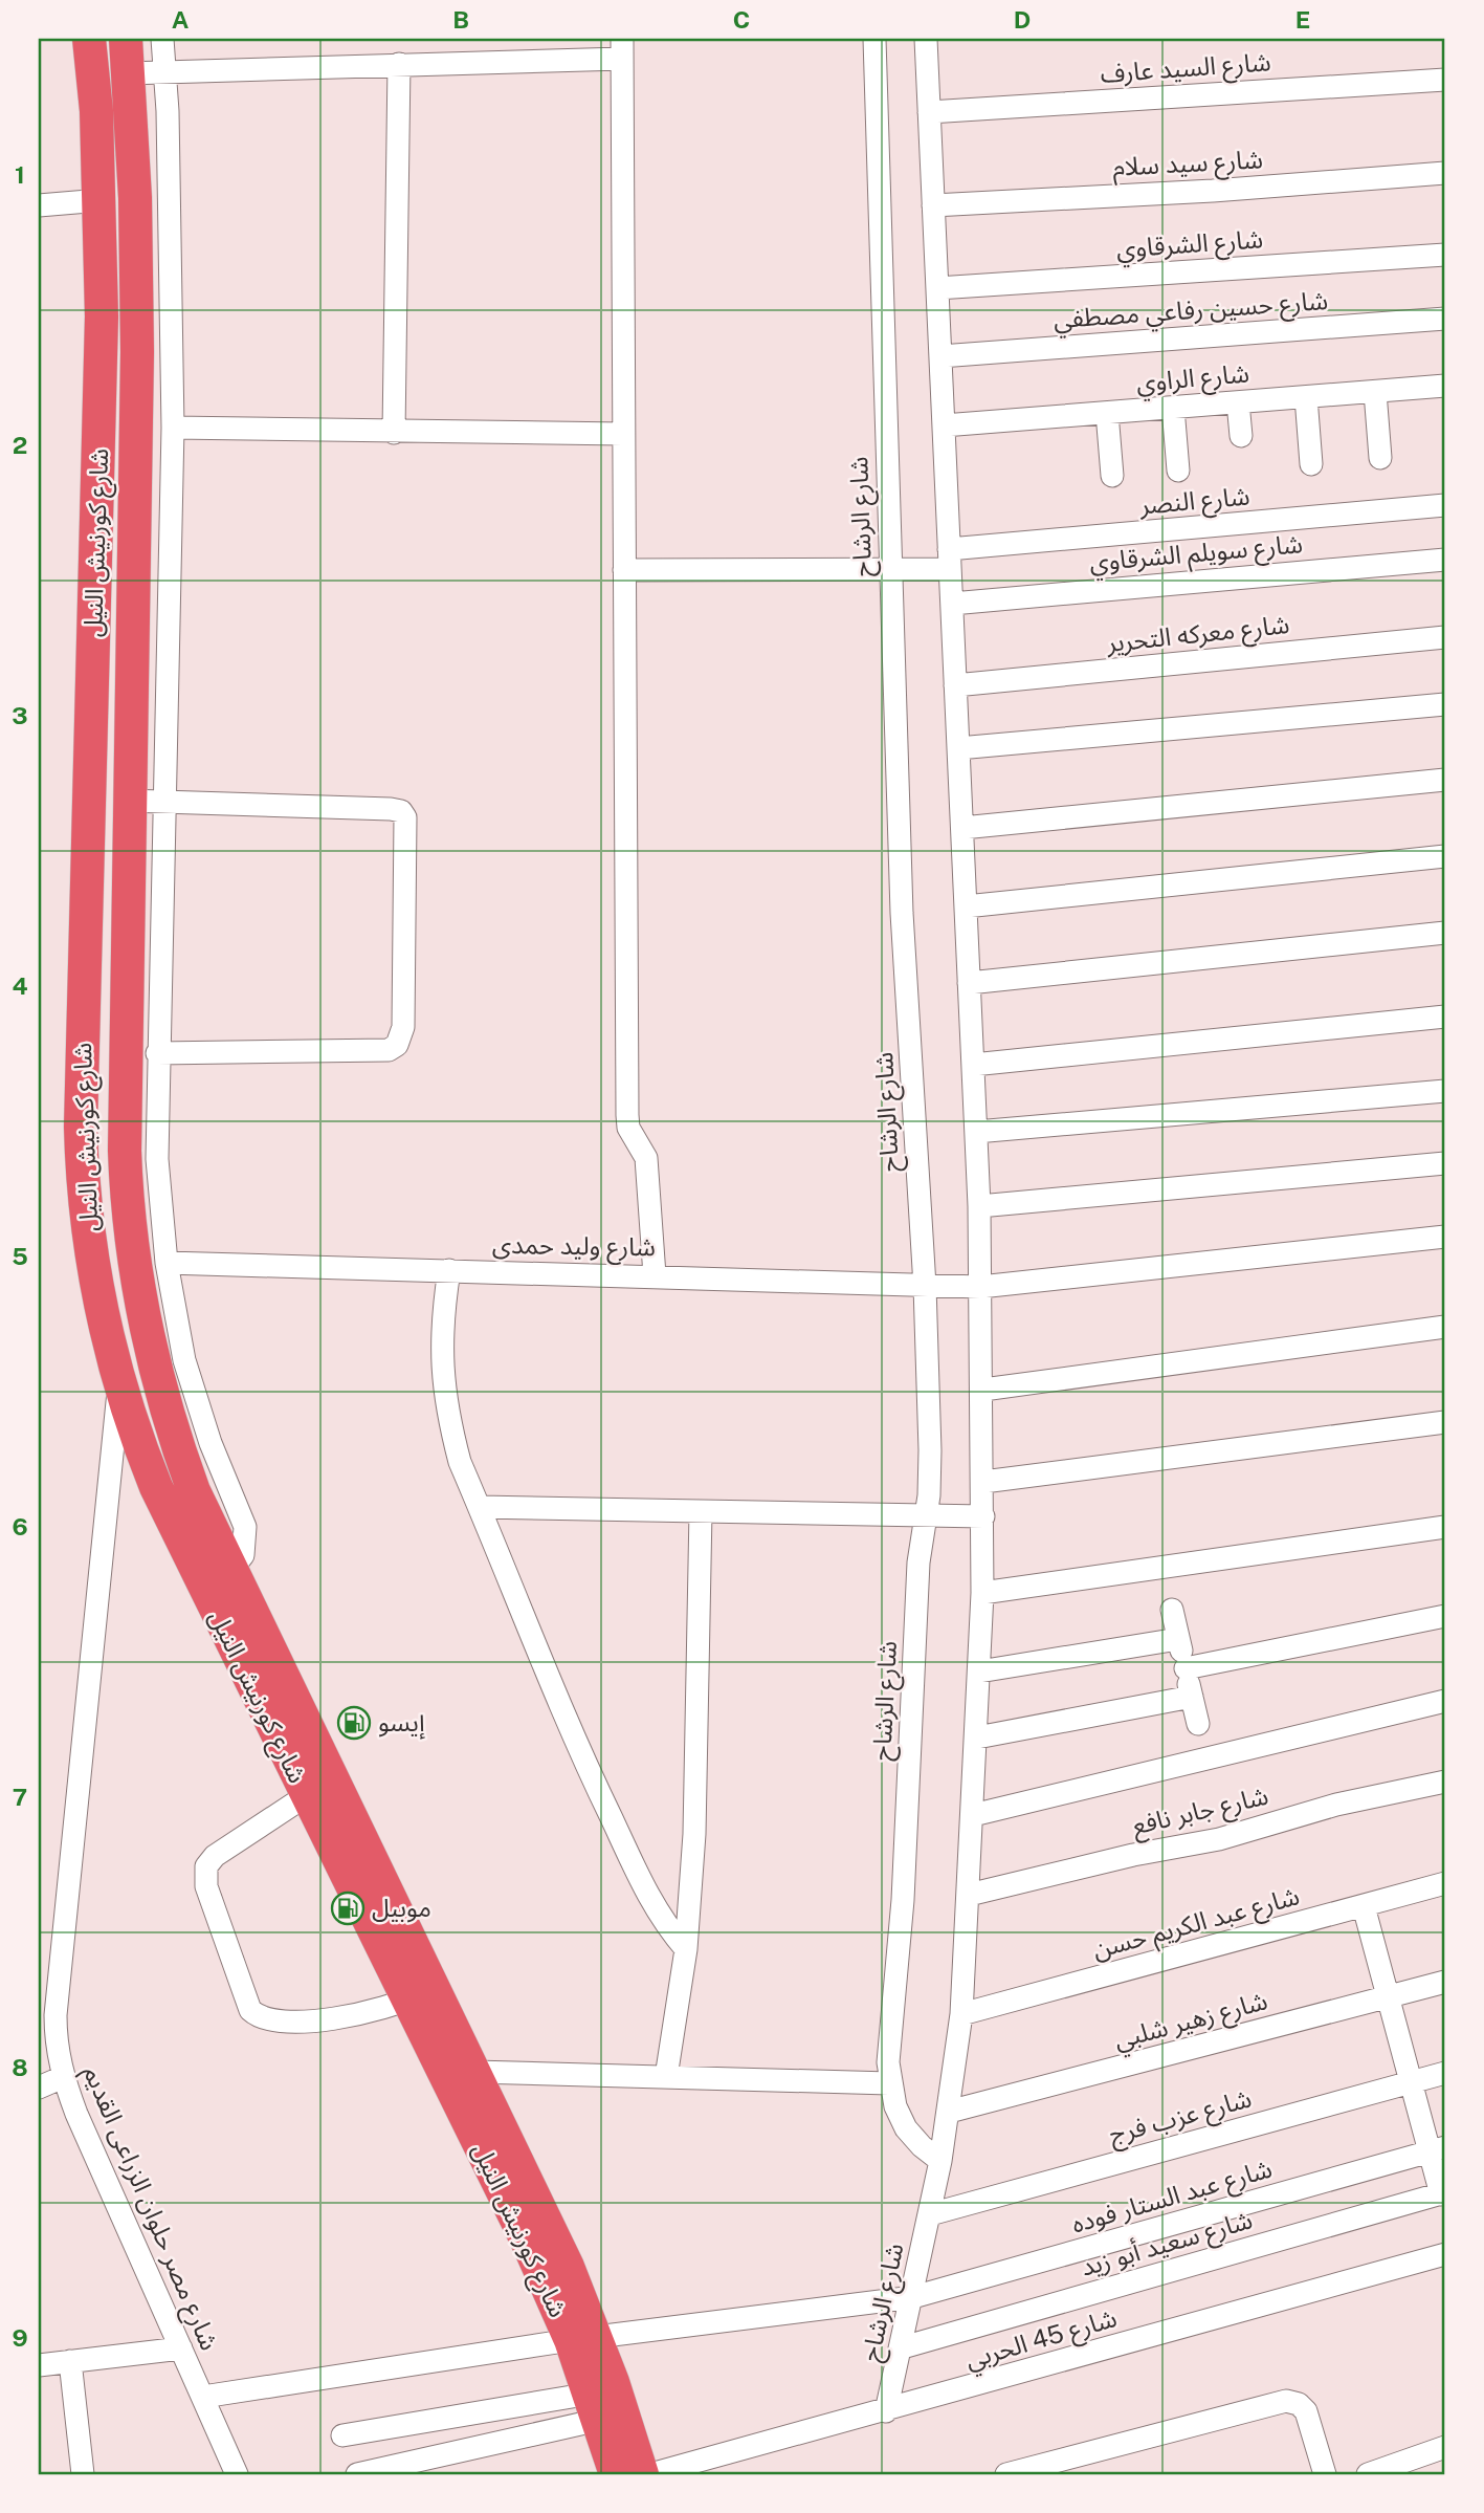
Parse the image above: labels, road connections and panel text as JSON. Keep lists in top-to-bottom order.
{
  "streets": {
    "highway": ["شارع كورنيش النيل"],
    "street": [
      "شارع السيد عارف",
      "شارع سيد سلام",
      "شارع الشرقاوي",
      "شارع حسين رفاعي مصطفي",
      "شارع الراوي",
      "شارع النصر",
      "شارع الرشاح",
      "شارع سويلم الشرقاوي",
      "شارع معركه التحرير",
      "شارع وليد حمدى",
      "شارع جابر نافع",
      "شارع عبد الكريم حسن",
      "شارع زهير شلبي",
      "شارع عزب فرج",
      "شارع عبد الستار فوده",
      "شارع مصر حلوان الزراعى القديم",
      "شارع سعيد أبو زيد",
      "شارع 45 الحربي"
    ]
  },
  "crossings": [
    ["شارع السيد عارف", "شارع الرشاح"],
    ["شارع سيد سلام", "شارع الرشاح"],
    ["شارع الشرقاوي", "شارع الرشاح"],
    ["شارع حسين رفاعي مصطفي", "شارع الرشاح"],
    ["شارع الراوي", "شارع الرشاح"],
    ["شارع النصر", "شارع الرشاح"],
    ["شارع الرشاح", "شارع سويلم الشرقاوي"],
    ["شارع الرشاح", "شارع معركه التحرير"],
    ["شارع الرشاح", "شارع وليد حمدى"],
    ["شارع الرشاح", "شارع جابر نافع"],
    ["شارع الرشاح", "شارع عبد الكريم حسن"],
    ["شارع الرشاح", "شارع زهير شلبي"],
    ["شارع الرشاح", "شارع عزب فرج"],
    ["شارع الرشاح", "شارع عبد الستار فوده"],
    ["شارع الرشاح", "شارع سعيد أبو زيد"],
    ["شارع الرشاح", "شارع 45 الحربي"],
    ["شارع كورنيش النيل", "شارع عبد الستار فوده"],
    ["شارع كورنيش النيل", "شارع مصر حلوان الزراعى القديم"],
    ["شارع عبد الستار فوده", "شارع مصر حلوان الزراعى القديم"]
  ],
  "places": {
    "fuel station": ["إيسو", "موبيل"]
  },
  "grid": {
    "columns": [
      "A",
      "B",
      "C",
      "D",
      "E"
    ],
    "rows": [
      "1",
      "2",
      "3",
      "4",
      "5",
      "6",
      "7",
      "8",
      "9"
    ]
  }
}
